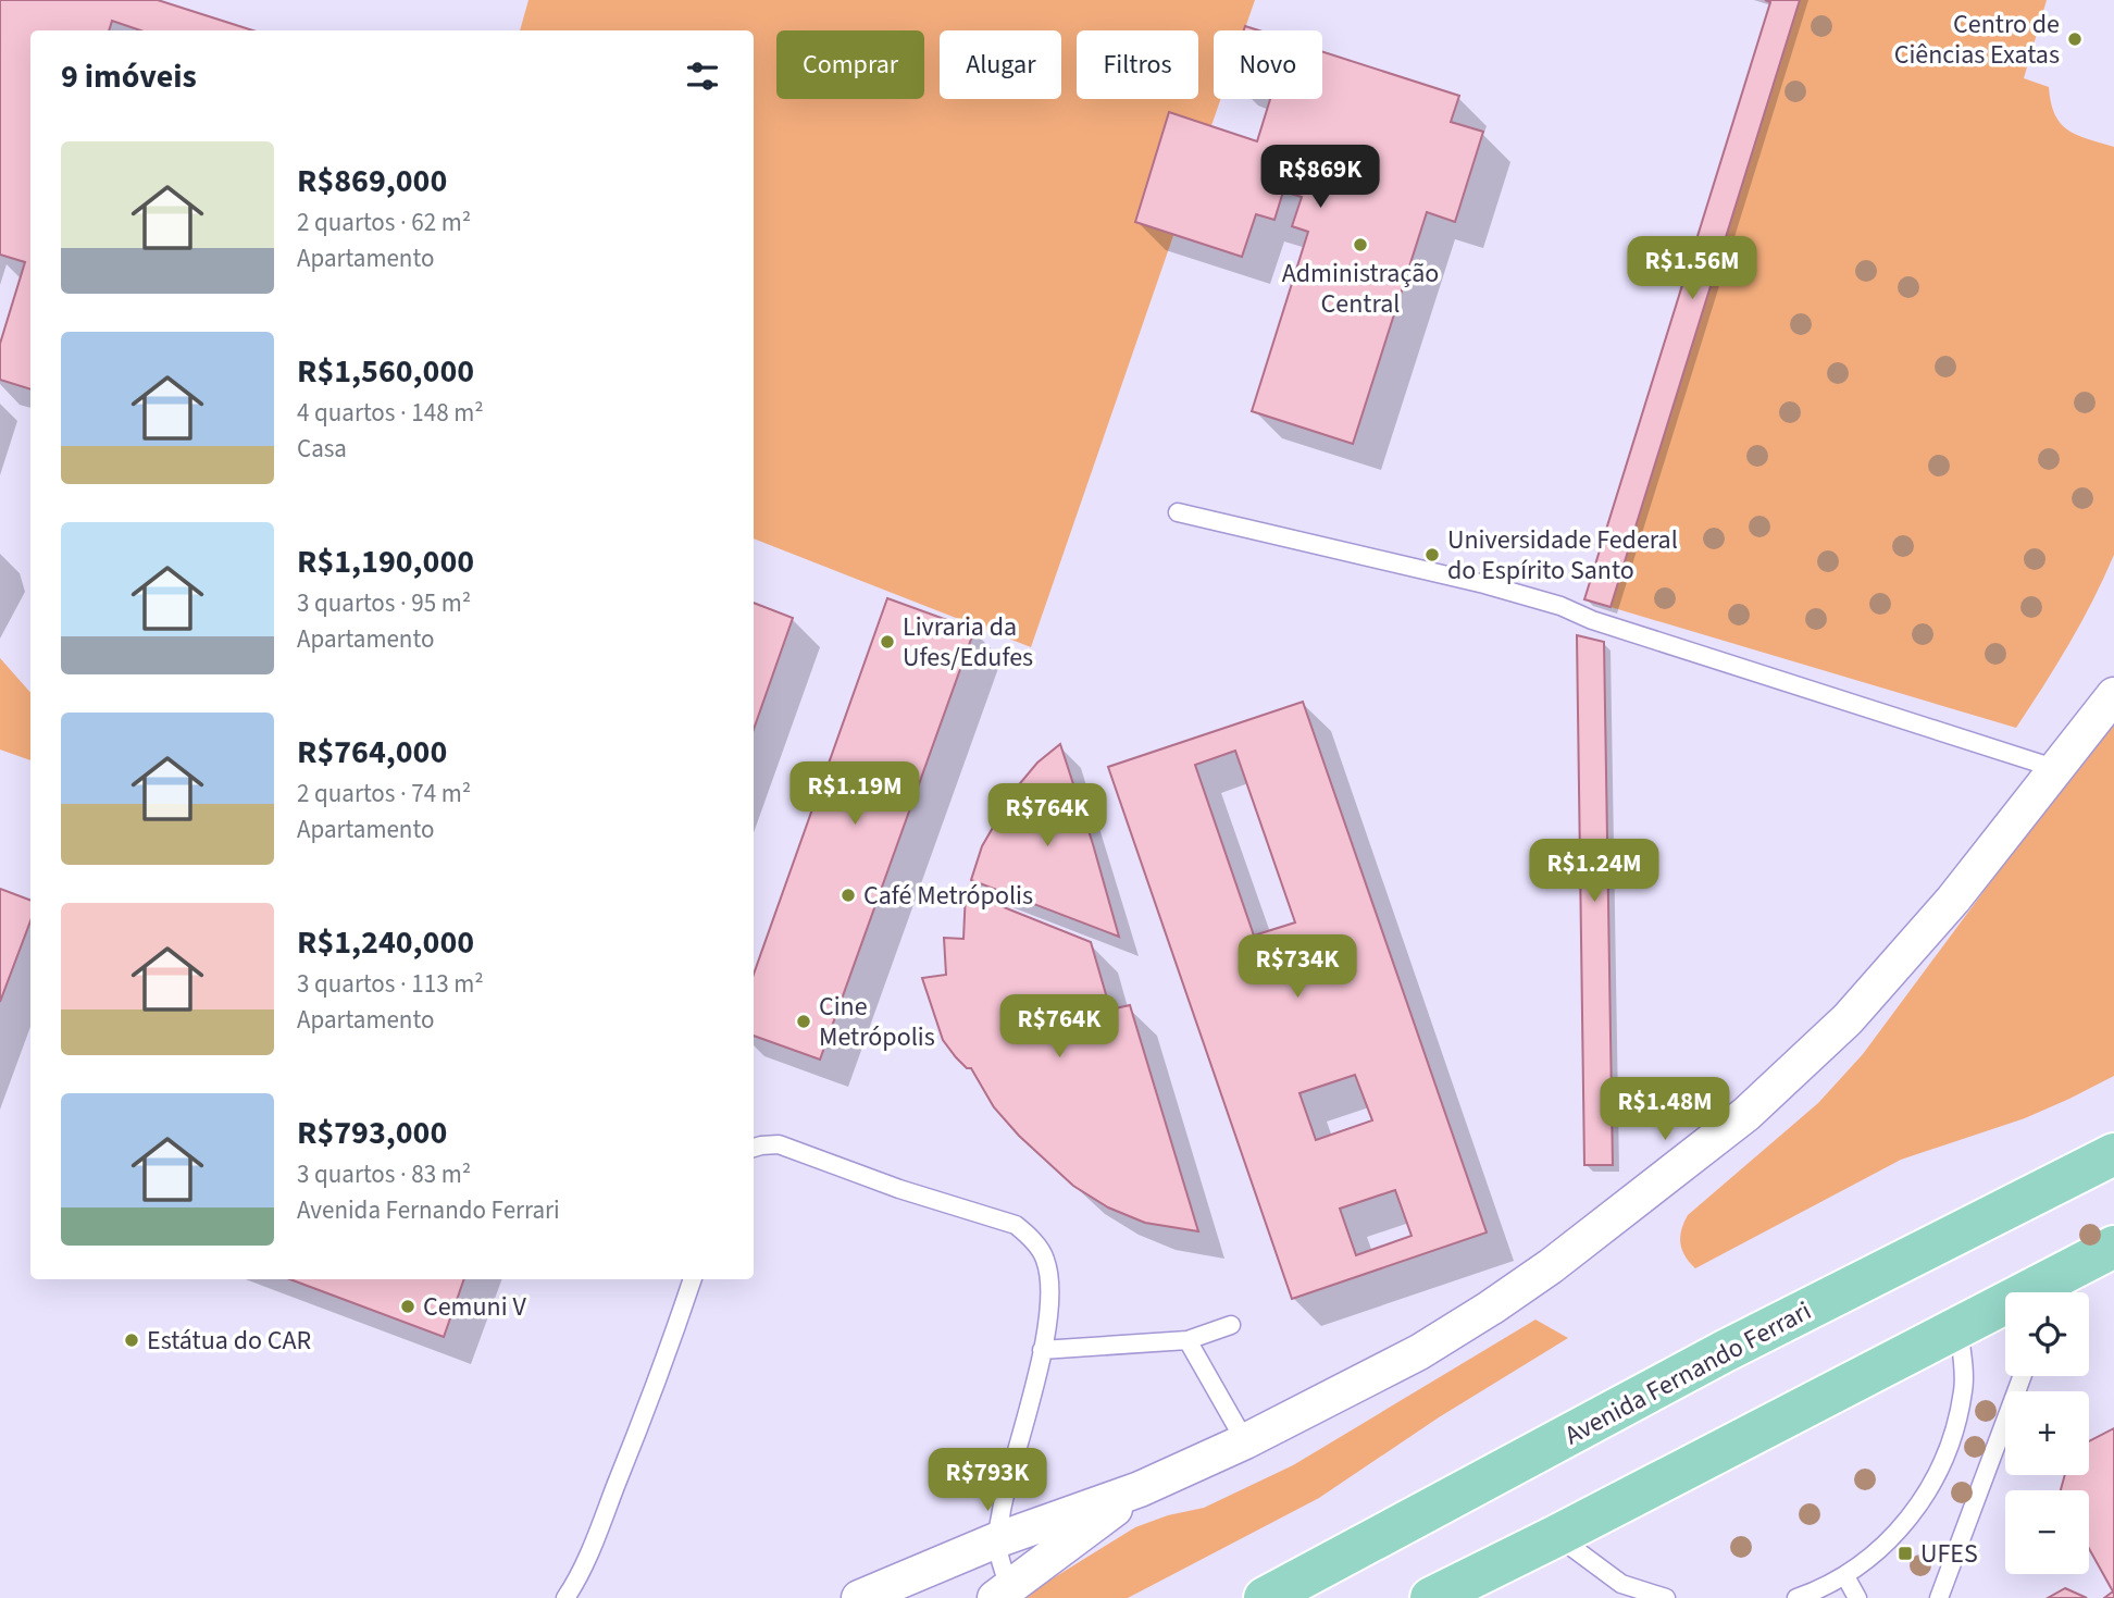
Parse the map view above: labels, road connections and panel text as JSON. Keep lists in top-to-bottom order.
{
  "streets": {
    "main road": ["Avenida Fernando Ferrari"]
  },
  "places": {
    "other": [
      "Centro de Ciências Exatas",
      "Administração Central",
      "Universidade Federal do Espírito Santo",
      "Livraria da Ufes/Edufes",
      "Café Metrópolis",
      "Cine Metrópolis",
      "Cemuni V",
      "Estátua do CAR"
    ],
    "transit": ["UFES"]
  },
  "page": {
    "chip": [
      "Comprar",
      "Alugar",
      "Filtros",
      "Novo"
    ],
    "heading": "9 imóveis",
    "list": [
      {
        "name": "R$869,000",
        "note": "2 quartos · 62 m² · Apartamento"
      },
      {
        "name": "R$1,560,000",
        "note": "4 quartos · 148 m² · Casa"
      },
      {
        "name": "R$1,190,000",
        "note": "3 quartos · 95 m² · Apartamento"
      },
      {
        "name": "R$764,000",
        "note": "2 quartos · 74 m² · Apartamento"
      },
      {
        "name": "R$1,240,000",
        "note": "3 quartos · 113 m² · Apartamento"
      },
      {
        "name": "R$793,000",
        "note": "3 quartos · 83 m² · Avenida Fernando Ferrari"
      }
    ],
    "price": [
      "R$869K",
      "R$1.56M",
      "R$1.19M",
      "R$764K",
      "R$1.24M",
      "R$734K",
      "R$764K",
      "R$1.48M",
      "R$793K"
    ],
    "map_buttons": ["+", "−"]
  }
}
